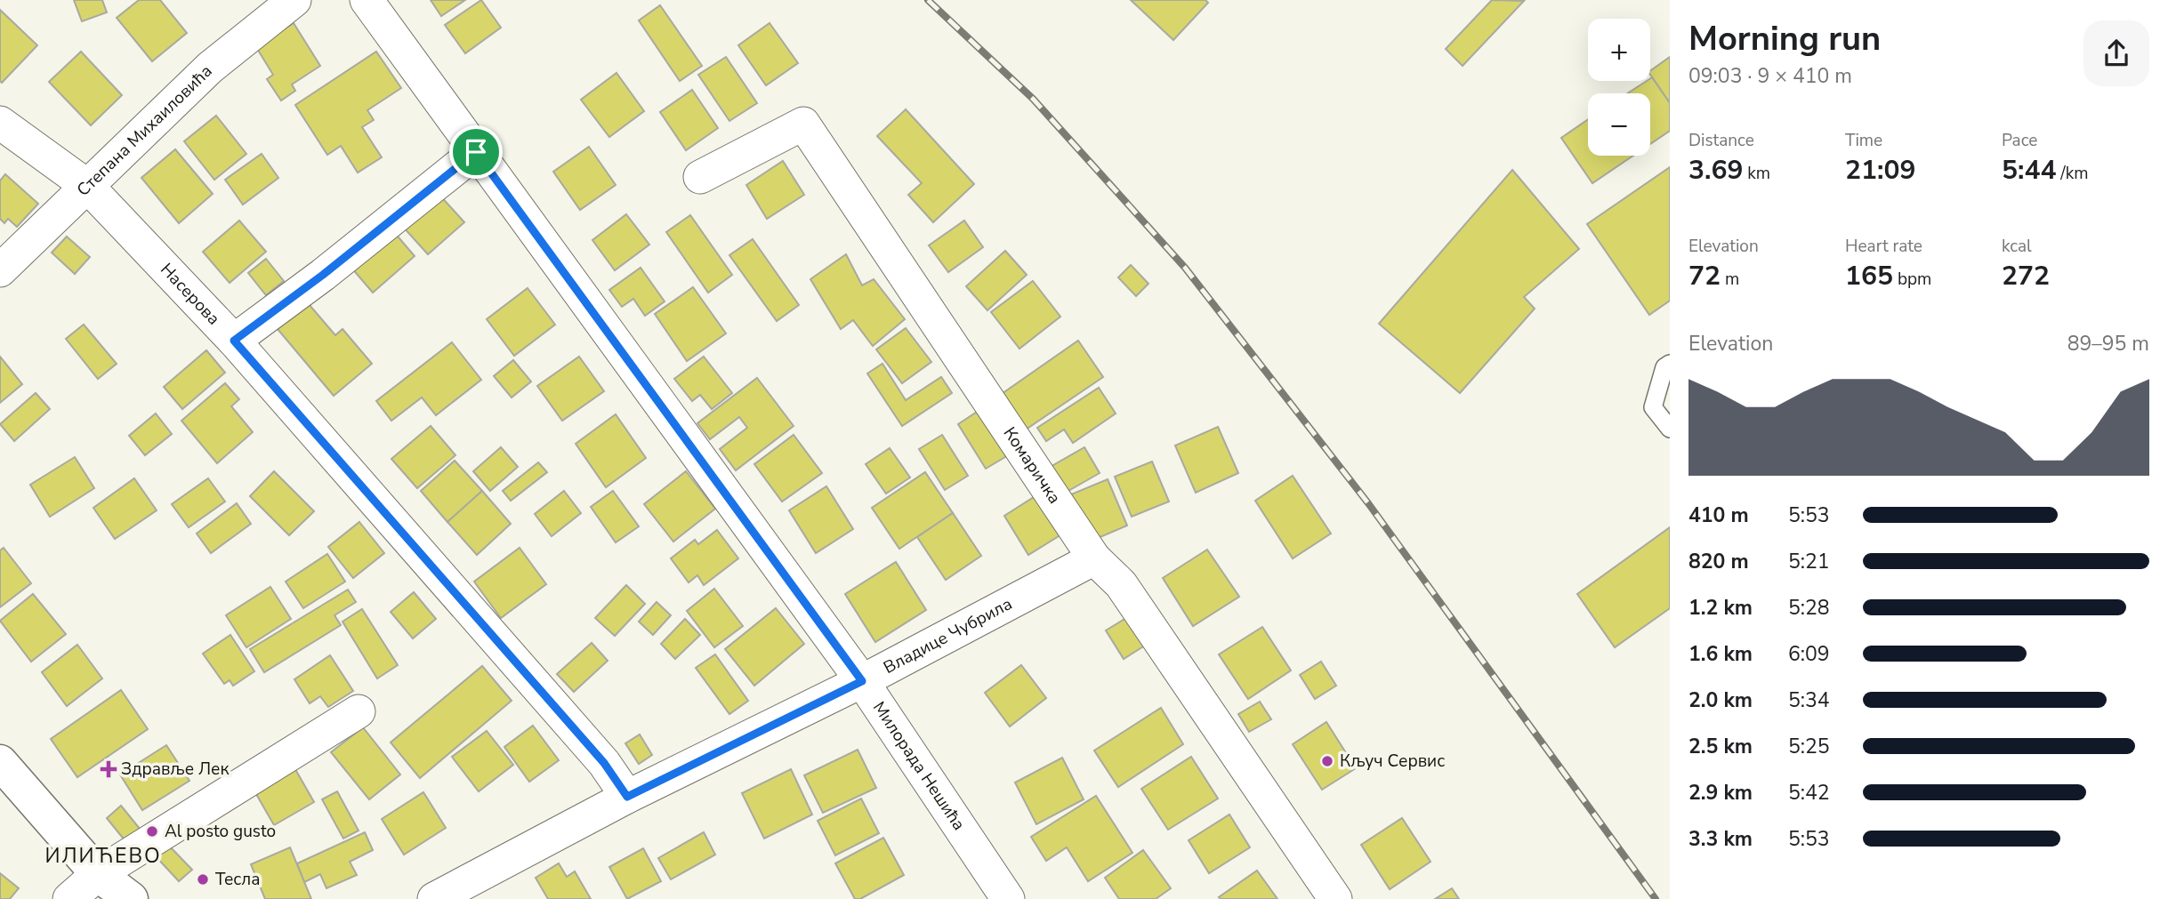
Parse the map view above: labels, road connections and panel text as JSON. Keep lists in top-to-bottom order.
{
  "streets": {
    "street": [
      "Степана Михаиловића",
      "Насерова",
      "Комаричка",
      "Владице Чубрила",
      "Милорада Нешића"
    ]
  },
  "crossings": [
    ["Степана Михаиловића", "Насерова"],
    ["Насерова", "Владице Чубрила"],
    ["Комаричка", "Владице Чубрила"],
    ["Владице Чубрила", "Милорада Нешића"]
  ],
  "districts": ["ИЛИЋЕВО"],
  "places": {
    "other": ["Кључ Сервис", "Al posto gusto", "Тесла"],
    "health": ["Здравље Лек"]
  },
  "page": {
    "heading": ["Morning run", "09:03 · 9 × 410 m"],
    "map_buttons": ["+", "−"],
    "stats": [
      ["Distance", "3.69 km"],
      ["Time", "21:09"],
      ["Pace", "5:44 /km"],
      ["Elevation", "72 m"],
      ["Heart rate", "165 bpm"],
      ["kcal", "272"]
    ],
    "chart": ["Elevation", "89–95 m"],
    "list": [
      {
        "name": "410 m",
        "note": "5:53"
      },
      {
        "name": "820 m",
        "note": "5:21"
      },
      {
        "name": "1.2 km",
        "note": "5:28"
      },
      {
        "name": "1.6 km",
        "note": "6:09"
      },
      {
        "name": "2.0 km",
        "note": "5:34"
      },
      {
        "name": "2.5 km",
        "note": "5:25"
      },
      {
        "name": "2.9 km",
        "note": "5:42"
      },
      {
        "name": "3.3 km",
        "note": "5:53"
      }
    ]
  }
}
